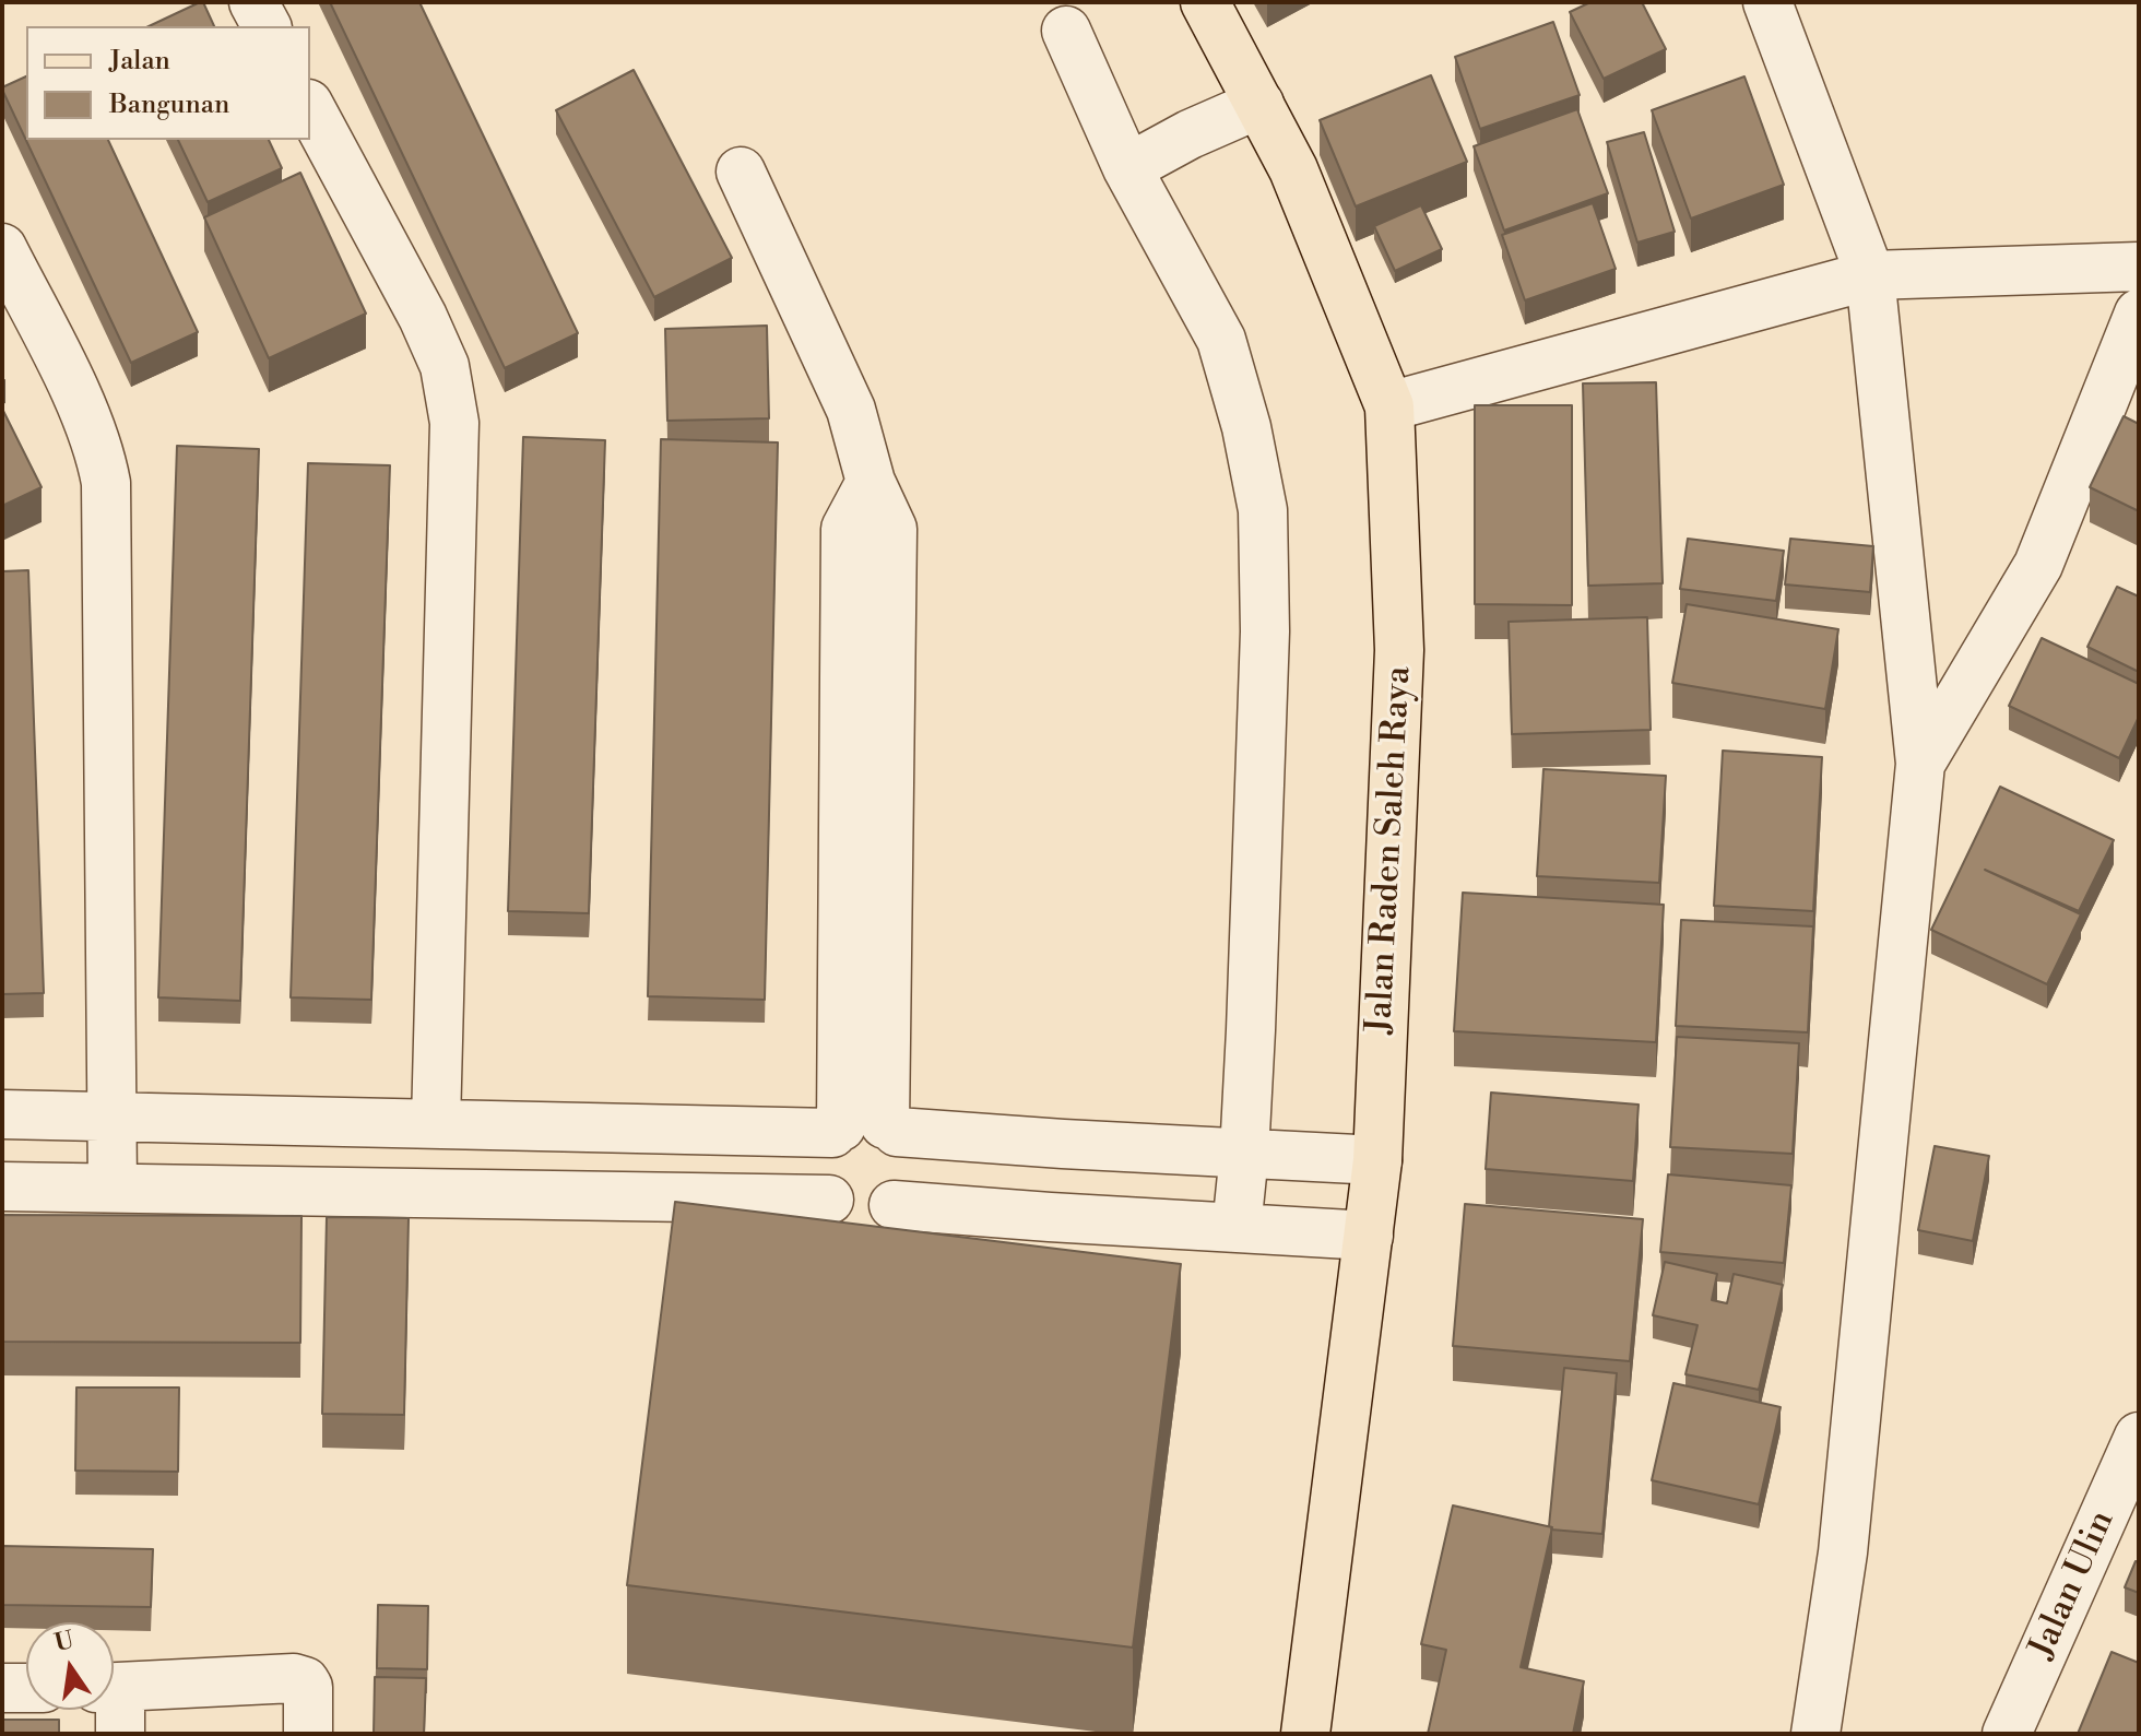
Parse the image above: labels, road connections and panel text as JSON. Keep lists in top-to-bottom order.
{
  "streets": {
    "main road": ["Jalan Raden Saleh Raya"],
    "street": ["Jalan Ulin"]
  },
  "legend": ["Jalan", "Bangunan"],
  "north": "top"
}
